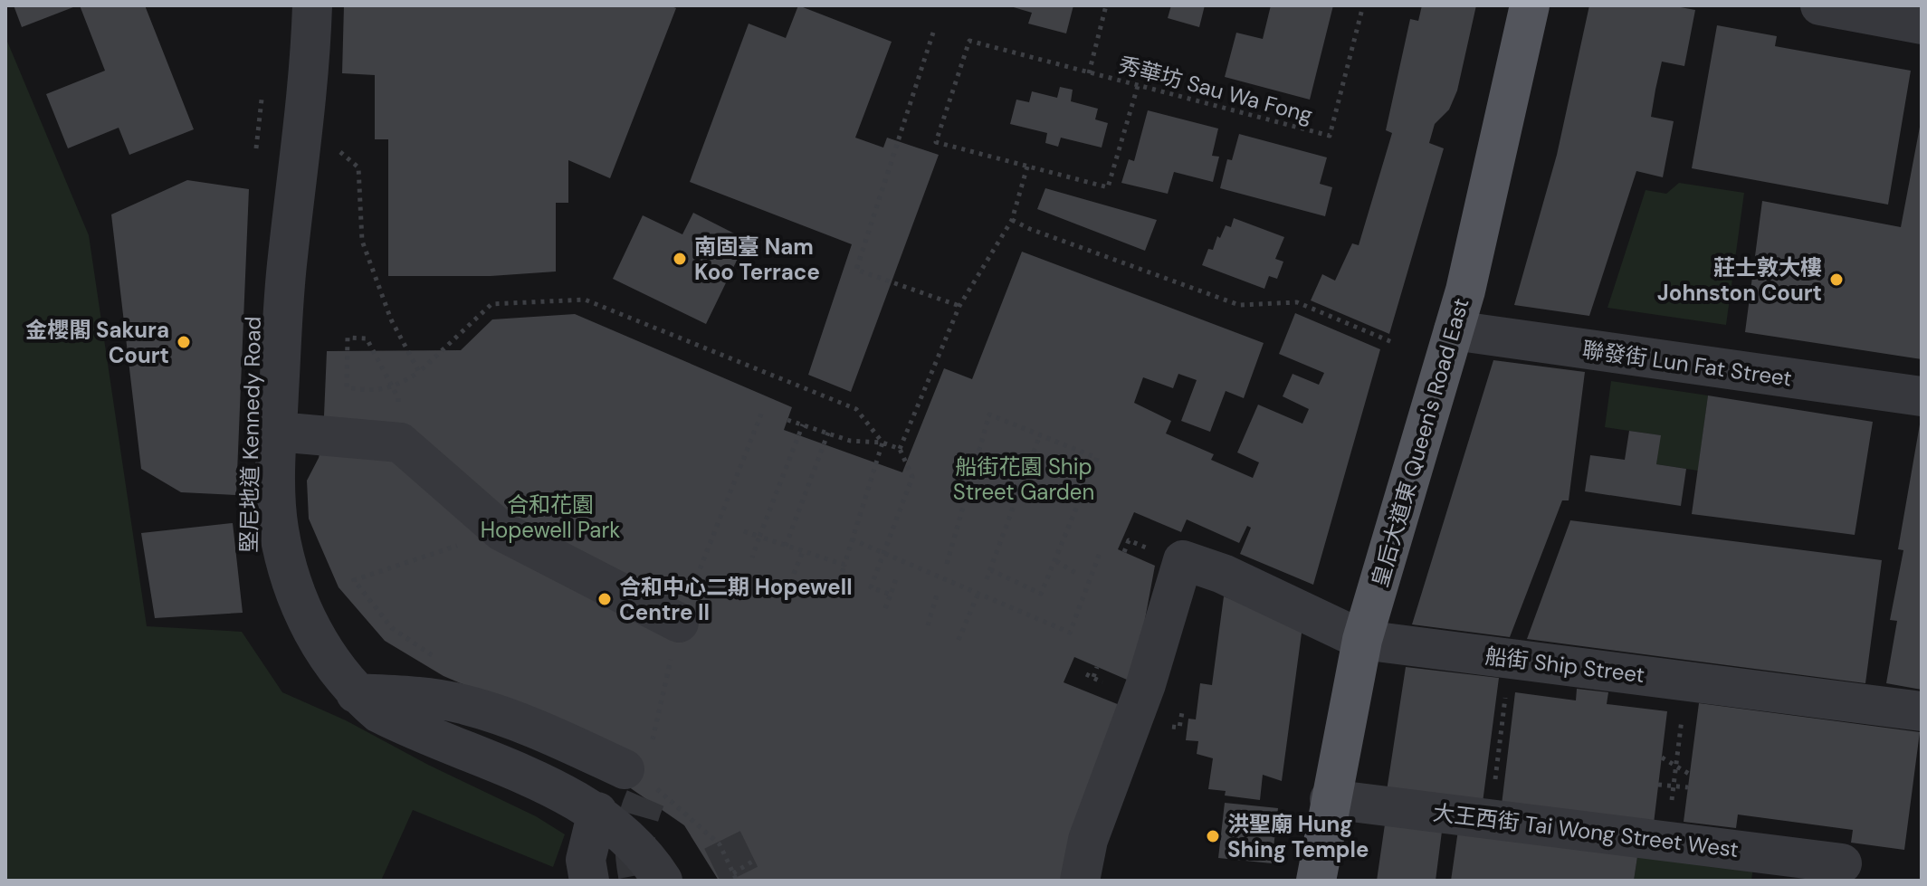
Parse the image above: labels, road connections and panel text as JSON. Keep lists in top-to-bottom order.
{
  "streets": {
    "main road": ["皇后大道東 Queen's Road East"],
    "street": [
      "聯發街 Lun Fat Street",
      "堅尼地道 Kennedy Road",
      "船街 Ship Street",
      "大王西街 Tai Wong Street West"
    ],
    "path": ["秀華坊 Sau Wa Fong"]
  },
  "crossings": [
    ["聯發街 Lun Fat Street", "皇后大道東 Queen's Road East"],
    ["皇后大道東 Queen's Road East", "船街 Ship Street"],
    ["皇后大道東 Queen's Road East", "大王西街 Tai Wong Street West"]
  ],
  "parks": ["船街花園 Ship Street Garden", "合和花園 Hopewell Park"],
  "places": [
    "南固臺 Nam Koo Terrace",
    "莊士敦大樓 Johnston Court",
    "金櫻閣 Sakura Court",
    "合和中心二期 Hopewell Centre II",
    "洪聖廟 Hung Shing Temple"
  ]
}
